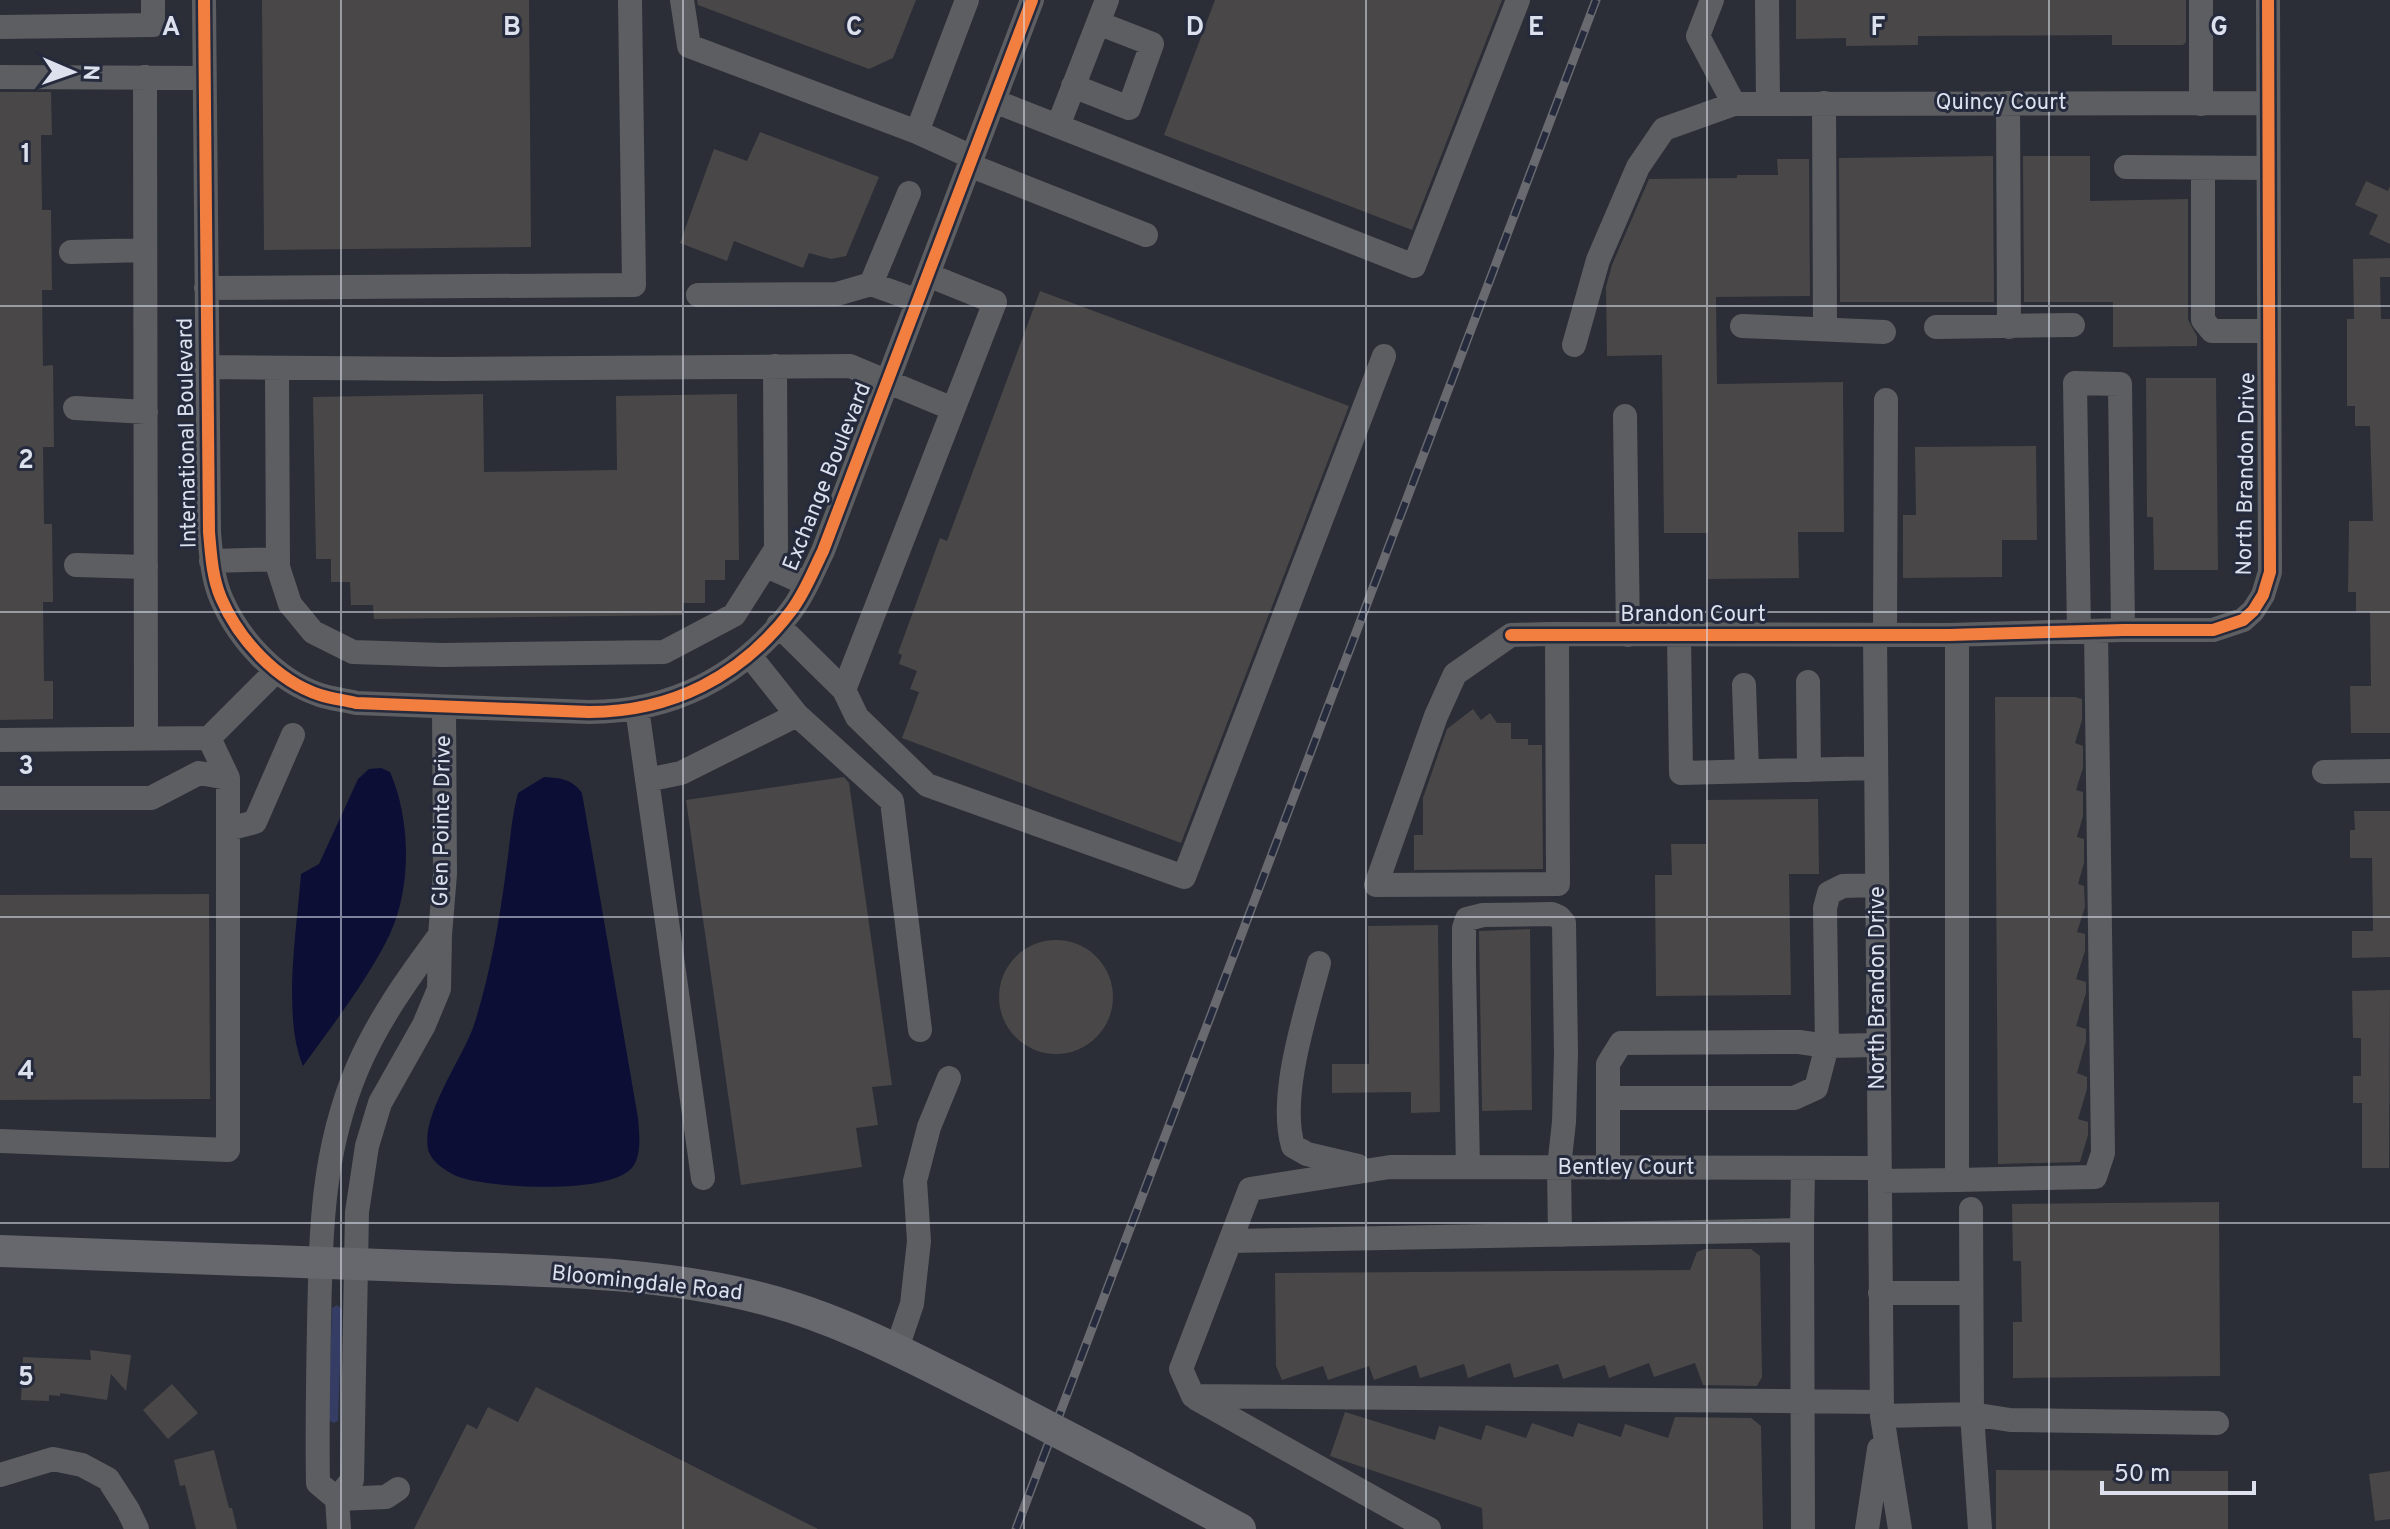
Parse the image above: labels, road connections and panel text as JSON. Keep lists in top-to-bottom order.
{
  "streets": {
    "main road": ["Bloomingdale Road"],
    "street": [
      "Quincy Court",
      "International Boulevard",
      "North Brandon Drive",
      "Exchange Boulevard",
      "Brandon Court",
      "Glen Pointe Drive",
      "Bentley Court"
    ]
  },
  "crossings": [
    ["Quincy Court", "North Brandon Drive"],
    ["International Boulevard", "Exchange Boulevard"],
    ["International Boulevard", "Glen Pointe Drive"],
    ["North Brandon Drive", "Brandon Court"],
    ["North Brandon Drive", "Bentley Court"],
    ["Exchange Boulevard", "Glen Pointe Drive"],
    ["Glen Pointe Drive", "Bloomingdale Road"]
  ],
  "scale_bar": "50 m",
  "north": "right",
  "grid": {
    "columns": [
      "A",
      "B",
      "C",
      "D",
      "E",
      "F",
      "G"
    ],
    "rows": [
      "1",
      "2",
      "3",
      "4",
      "5"
    ]
  }
}
